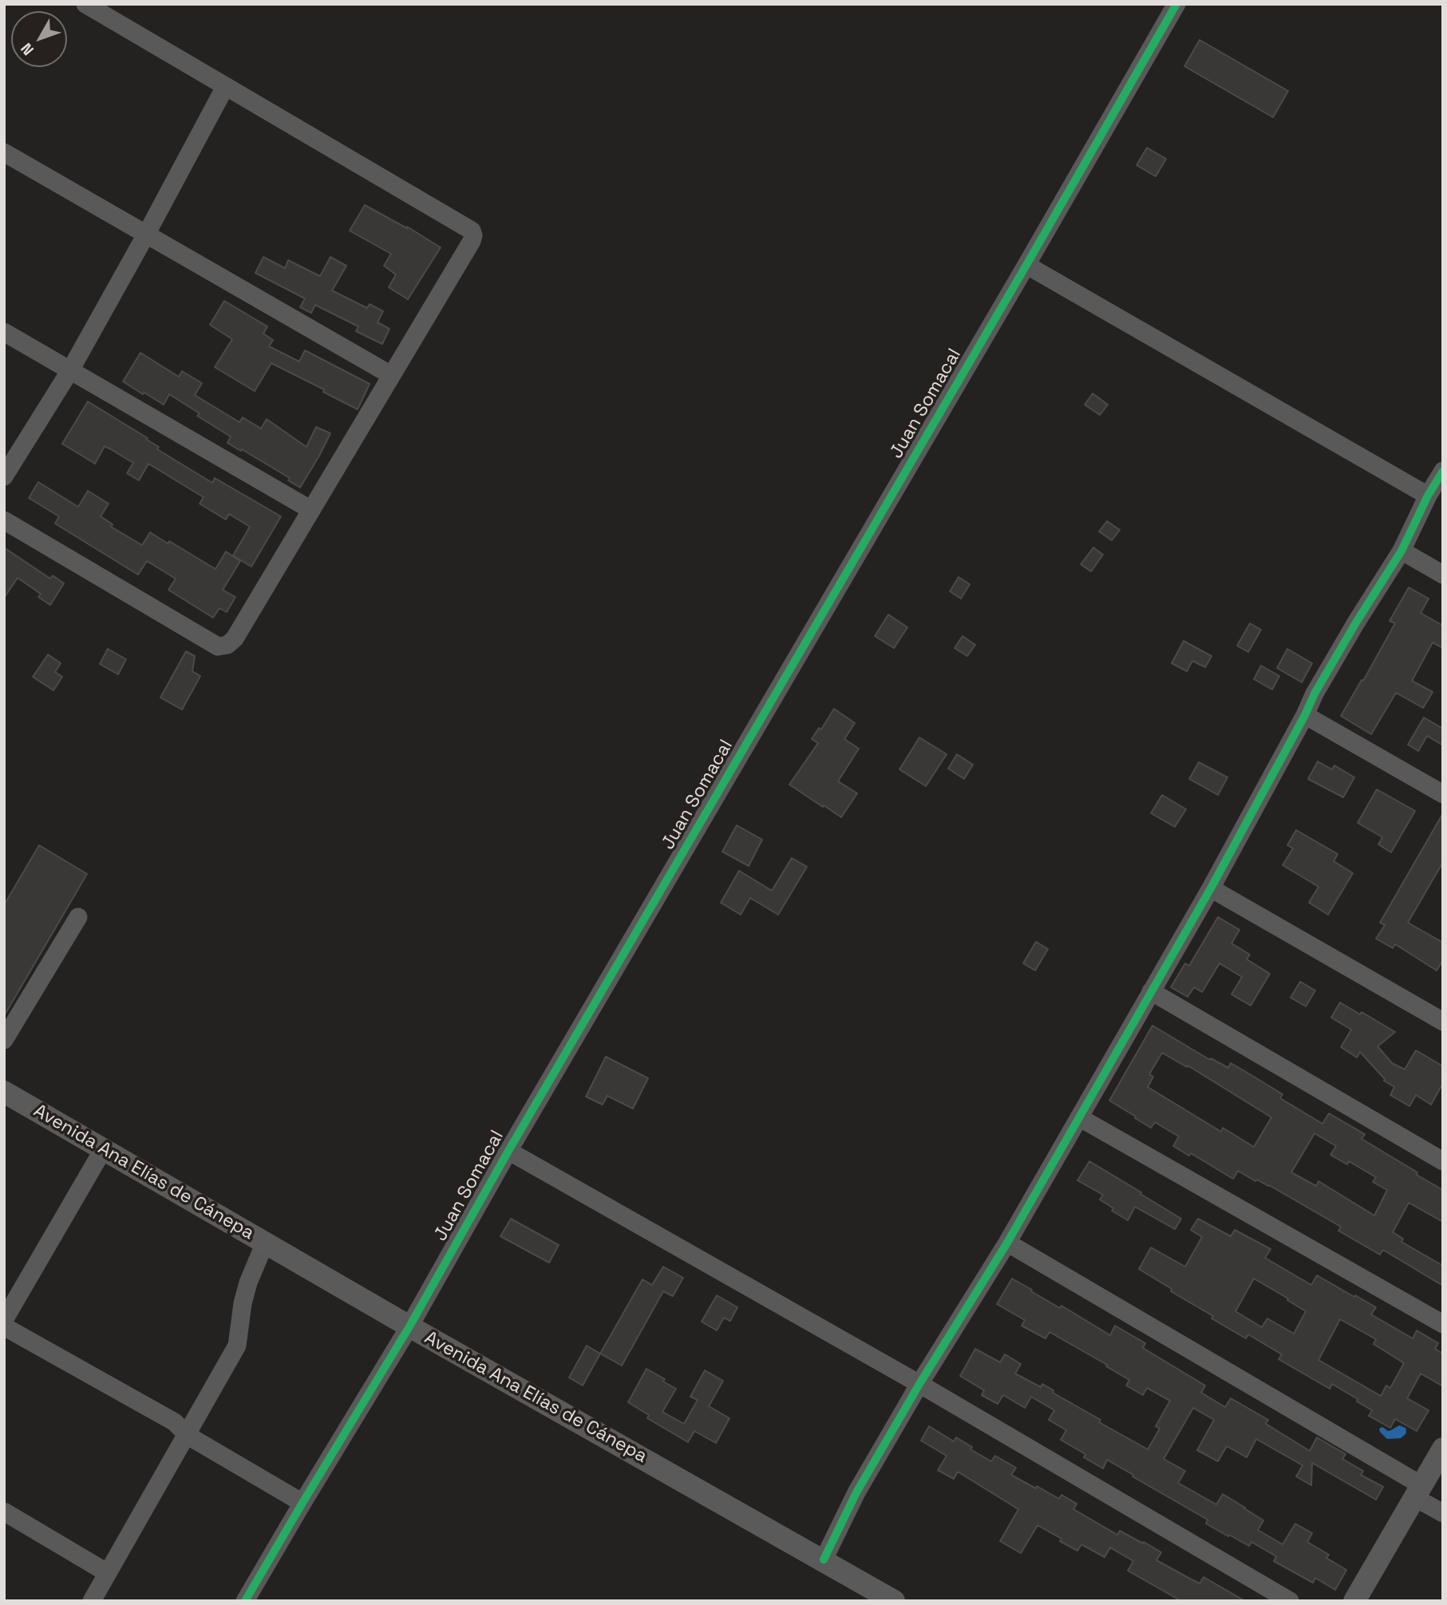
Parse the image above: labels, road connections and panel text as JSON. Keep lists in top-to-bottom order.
{
  "streets": {
    "main road": ["Avenida Ana Elías de Cánepa"],
    "street": ["Juan Somacal"]
  },
  "crossings": [
    ["Juan Somacal", "Avenida Ana Elías de Cánepa"]
  ],
  "north": "bottom left"
}
